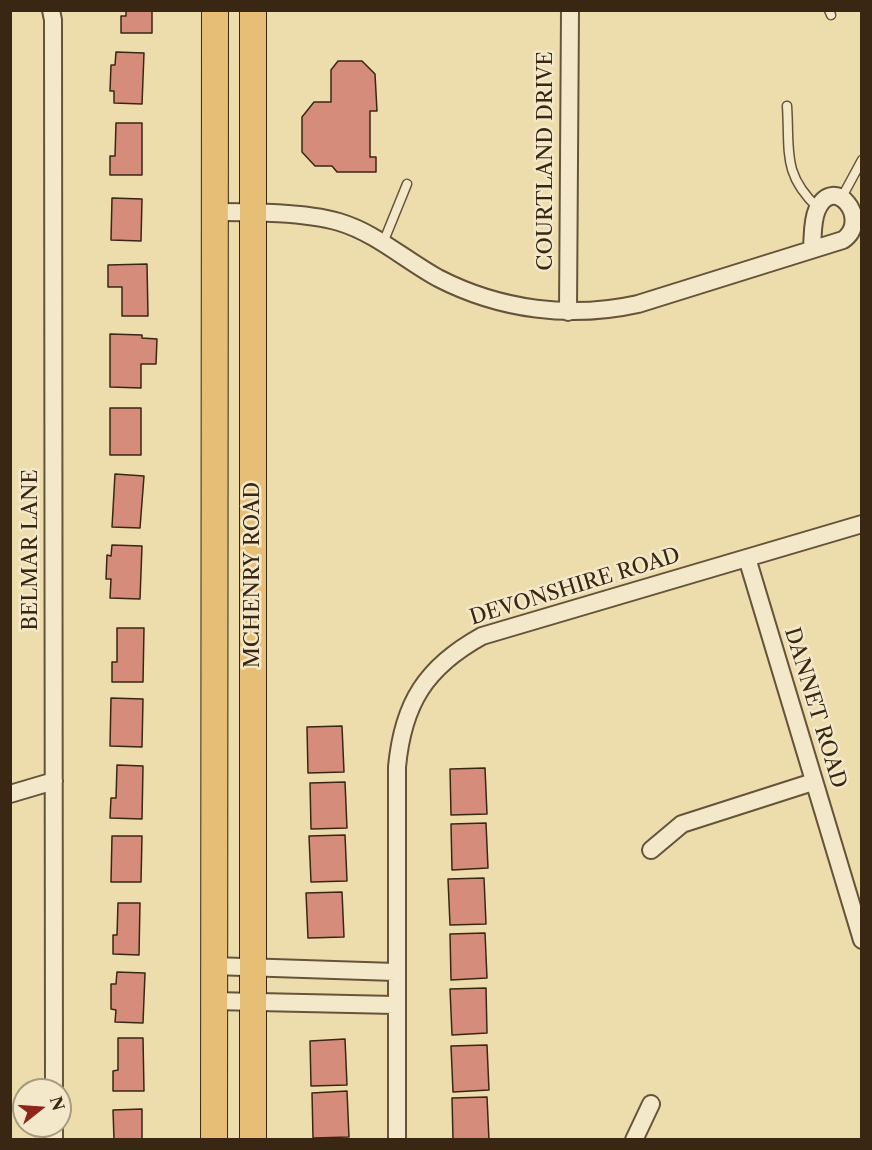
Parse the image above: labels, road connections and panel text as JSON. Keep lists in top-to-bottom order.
{
  "streets": {
    "main road": ["MCHENRY ROAD"],
    "street": [
      "COURTLAND DRIVE",
      "BELMAR LANE",
      "DEVONSHIRE ROAD",
      "DANNET ROAD"
    ]
  },
  "crossings": [
    ["DEVONSHIRE ROAD", "DANNET ROAD"]
  ],
  "north": "right"
}
